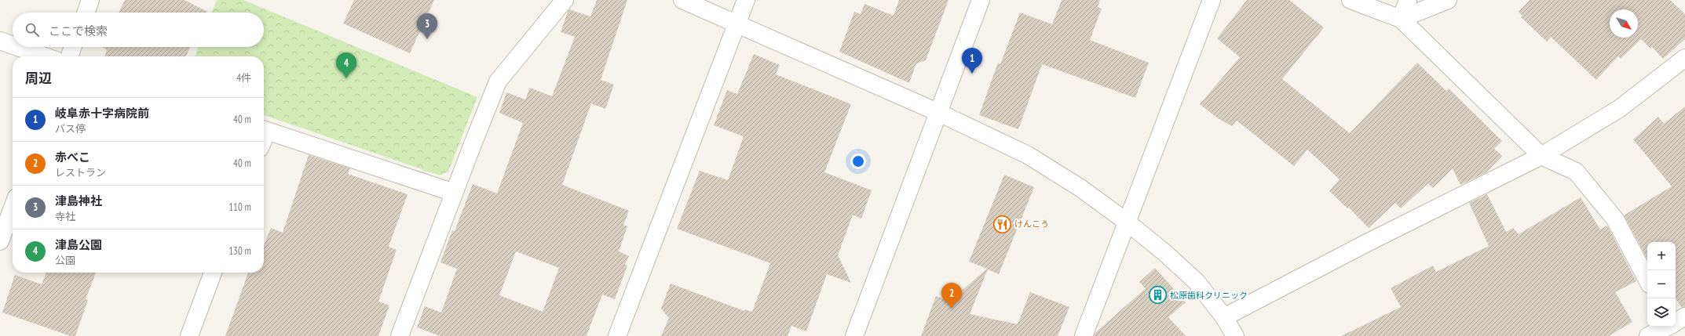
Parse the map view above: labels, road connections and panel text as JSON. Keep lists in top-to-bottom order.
{
  "places": {
    "restaurant": ["けんこう"],
    "building": ["松原歯科クリニック"]
  },
  "north": "bottom right",
  "page": {
    "search": "ここで検索",
    "pins": [
      "3",
      "1",
      "4",
      "2"
    ],
    "heading": ["周辺", "4件"],
    "list": [
      {
        "mark": "1",
        "name": "岐阜赤十字病院前",
        "note": "バス停",
        "value": "40 m"
      },
      {
        "mark": "2",
        "name": "赤べこ",
        "note": "レストラン",
        "value": "40 m"
      },
      {
        "mark": "3",
        "name": "津島神社",
        "note": "寺社",
        "value": "110 m"
      },
      {
        "mark": "4",
        "name": "津島公園",
        "note": "公園",
        "value": "130 m"
      }
    ],
    "map_buttons": ["+", "−"]
  }
}
